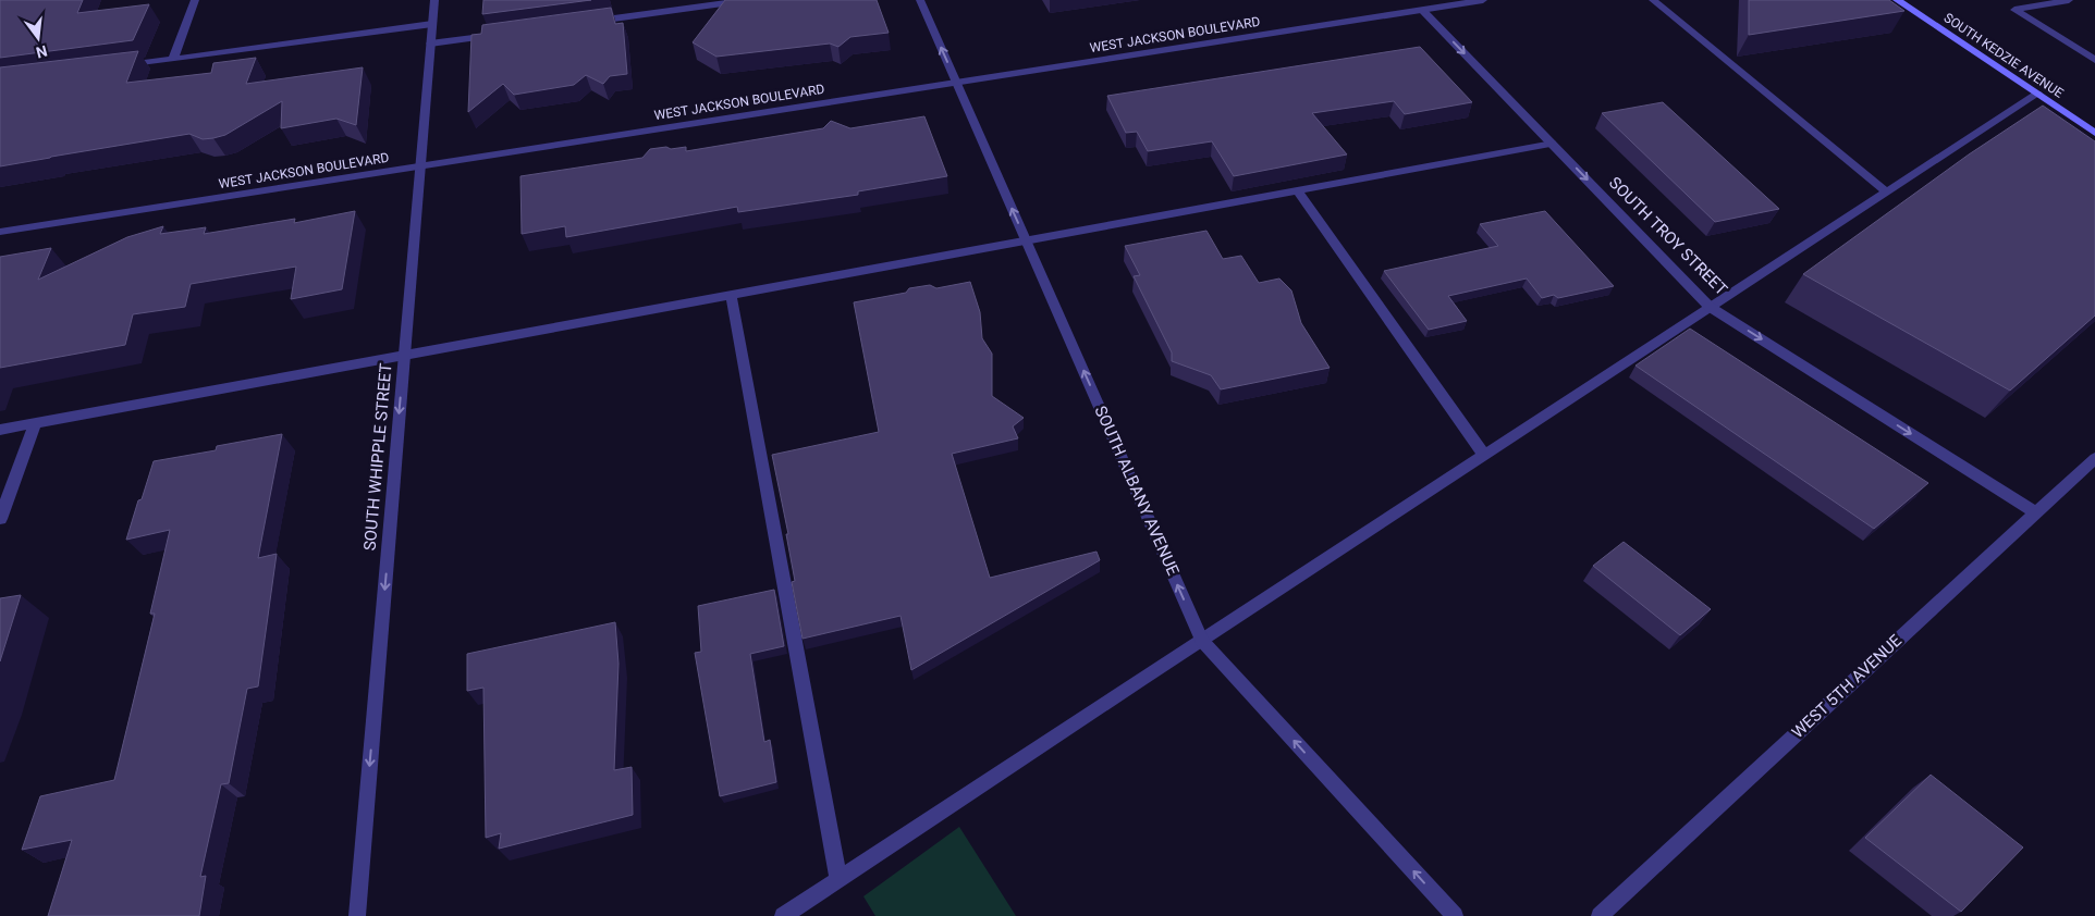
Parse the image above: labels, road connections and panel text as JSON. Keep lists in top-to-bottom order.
{
  "streets": {
    "main road": ["SOUTH KEDZIE AVENUE"],
    "street": [
      "WEST JACKSON BOULEVARD",
      "SOUTH TROY STREET",
      "SOUTH WHIPPLE STREET",
      "SOUTH ALBANY AVENUE",
      "WEST 5TH AVENUE"
    ]
  },
  "crossings": [
    ["WEST JACKSON BOULEVARD", "SOUTH TROY STREET"],
    ["WEST JACKSON BOULEVARD", "SOUTH WHIPPLE STREET"],
    ["WEST JACKSON BOULEVARD", "SOUTH ALBANY AVENUE"],
    ["SOUTH TROY STREET", "WEST 5TH AVENUE"]
  ],
  "one_way": ["SOUTH TROY STREET", "SOUTH WHIPPLE STREET", "SOUTH ALBANY AVENUE"],
  "north": "bottom"
}
